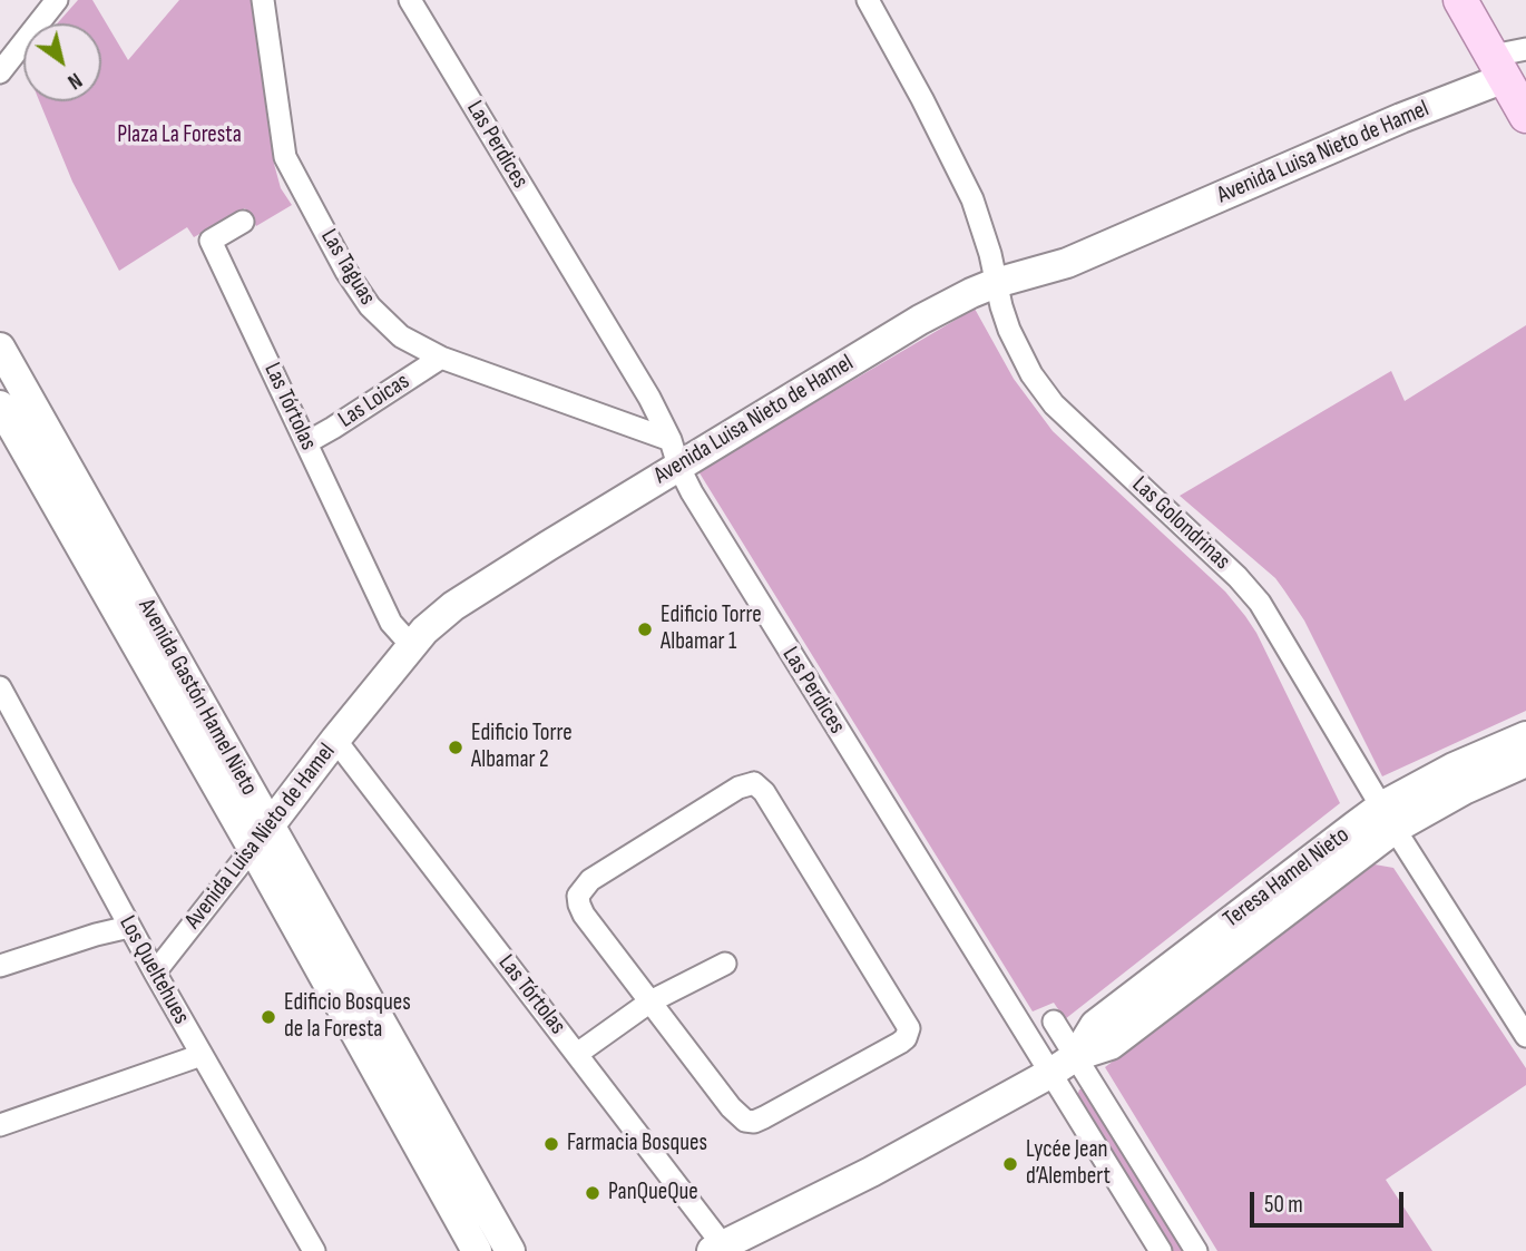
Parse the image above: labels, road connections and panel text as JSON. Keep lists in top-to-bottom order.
{
  "streets": {
    "main road": ["Avenida Luisa Nieto de Hamel", "Avenida Gastón Hamel Nieto", "Teresa Hamel Nieto"],
    "street": [
      "Las Perdices",
      "Las Taguas",
      "Las Loicas",
      "Las Tórtolas",
      "Las Golondrinas",
      "Los Queltehues"
    ]
  },
  "crossings": [
    ["Las Perdices", "Avenida Luisa Nieto de Hamel"],
    ["Las Perdices", "Las Taguas"],
    ["Las Perdices", "Teresa Hamel Nieto"],
    ["Avenida Luisa Nieto de Hamel", "Las Taguas"],
    ["Avenida Luisa Nieto de Hamel", "Las Tórtolas"],
    ["Avenida Luisa Nieto de Hamel", "Las Golondrinas"],
    ["Avenida Luisa Nieto de Hamel", "Avenida Gastón Hamel Nieto"],
    ["Avenida Luisa Nieto de Hamel", "Los Queltehues"],
    ["Las Taguas", "Las Loicas"],
    ["Las Loicas", "Las Tórtolas"],
    ["Las Tórtolas", "Teresa Hamel Nieto"],
    ["Las Golondrinas", "Teresa Hamel Nieto"]
  ],
  "parks": ["Plaza La Foresta"],
  "places": [
    "Edificio Torre Albamar 1",
    "Edificio Torre Albamar 2",
    "Edificio Bosques de la Foresta",
    "Farmacia Bosques",
    "Lycée Jean d’Alembert",
    "PanQueQue"
  ],
  "scale_bar": "50 m",
  "north": "bottom right"
}
